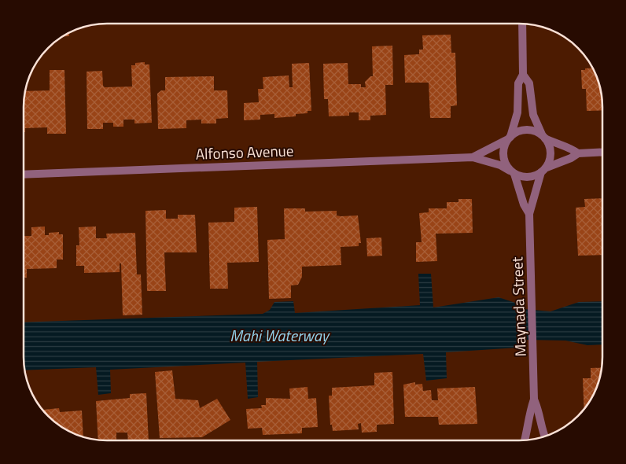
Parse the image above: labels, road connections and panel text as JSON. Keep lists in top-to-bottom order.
{
  "streets": {
    "street": ["Alfonso Avenue", "Maynada Street"]
  },
  "crossings": [
    ["Alfonso Avenue", "Maynada Street"]
  ],
  "water": ["Mahi Waterway"]
}
